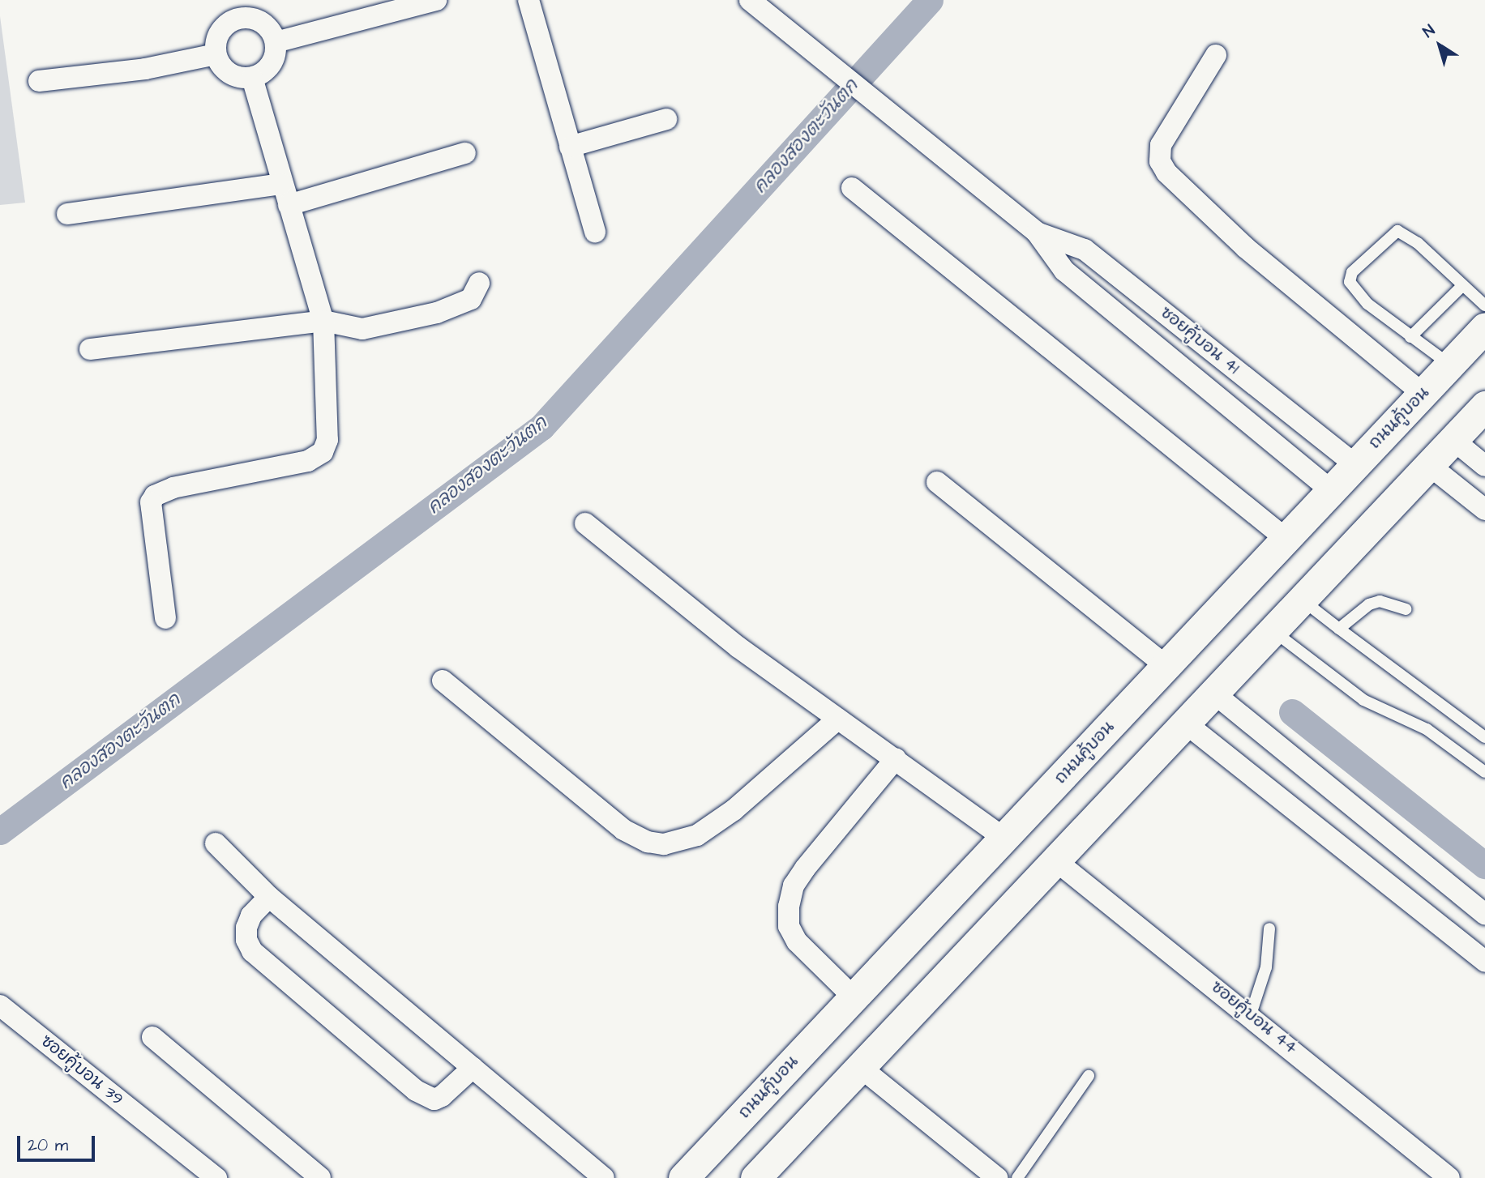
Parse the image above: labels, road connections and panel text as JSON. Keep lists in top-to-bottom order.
{
  "streets": {
    "main road": ["ถนนคู้บอน"],
    "street": ["ซอยคู้บอน 41", "ซอยคู้บอน 44", "ซอยคู้บอน 39"]
  },
  "crossings": [
    ["ซอยคู้บอน 41", "ถนนคู้บอน"]
  ],
  "water": ["คลองสองตะวันตก"],
  "scale_bar": "20 m",
  "north": "top left"
}
